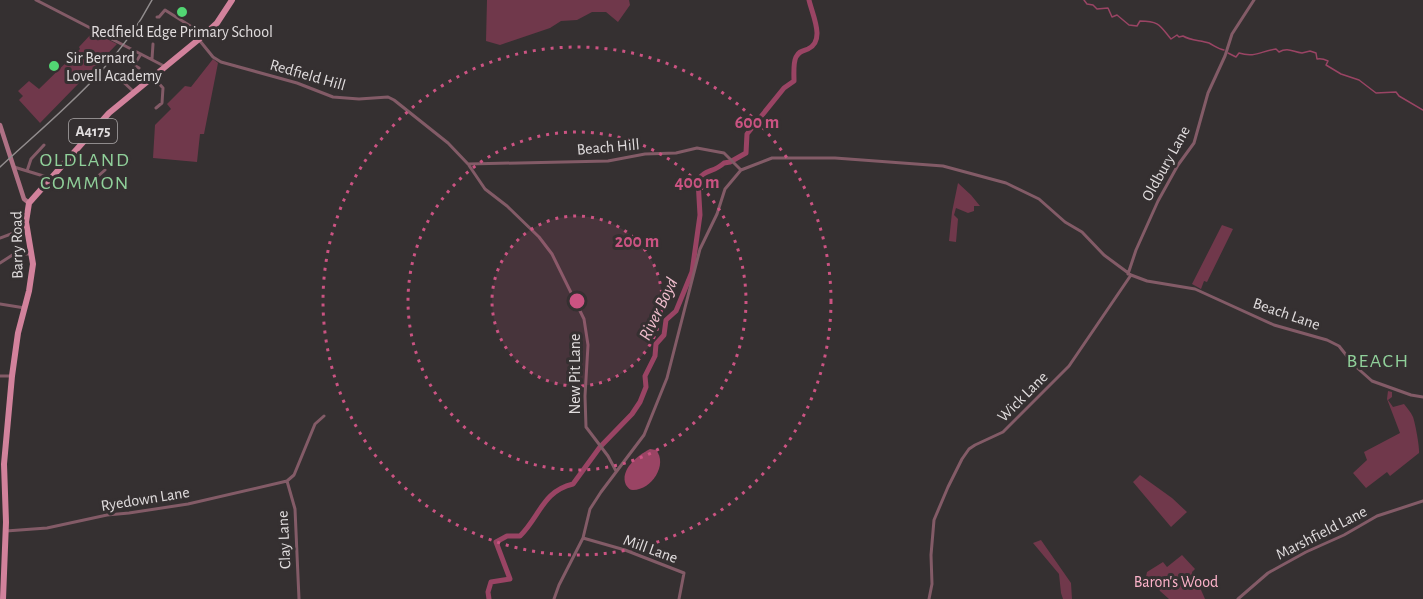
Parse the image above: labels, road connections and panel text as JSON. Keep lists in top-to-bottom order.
{
  "streets": {
    "main road": ["A4175", "Barry Road"],
    "street": [
      "Redfield Hill",
      "Beach Hill",
      "Oldbury Lane",
      "Beach Lane",
      "New Pit Lane",
      "Wick Lane",
      "Ryedown Lane",
      "Marshfield Lane",
      "Clay Lane",
      "Mill Lane"
    ]
  },
  "crossings": [
    ["Redfield Hill", "A4175"],
    ["Redfield Hill", "Beach Hill"],
    ["Redfield Hill", "New Pit Lane"],
    ["A4175", "Barry Road"],
    ["Beach Hill", "New Pit Lane"],
    ["Oldbury Lane", "Beach Lane"],
    ["Oldbury Lane", "Wick Lane"],
    ["Barry Road", "Ryedown Lane"],
    ["Beach Lane", "Wick Lane"],
    ["Ryedown Lane", "Clay Lane"]
  ],
  "districts": ["OLDLAND COMMON", "BEACH"],
  "water": ["River Boyd"],
  "parks": ["Baron's Wood"],
  "places": ["Redfield Edge Primary School", "Sir Bernard Lovell Academy"],
  "rings": ["600 m", "400 m", "200 m"]
}
